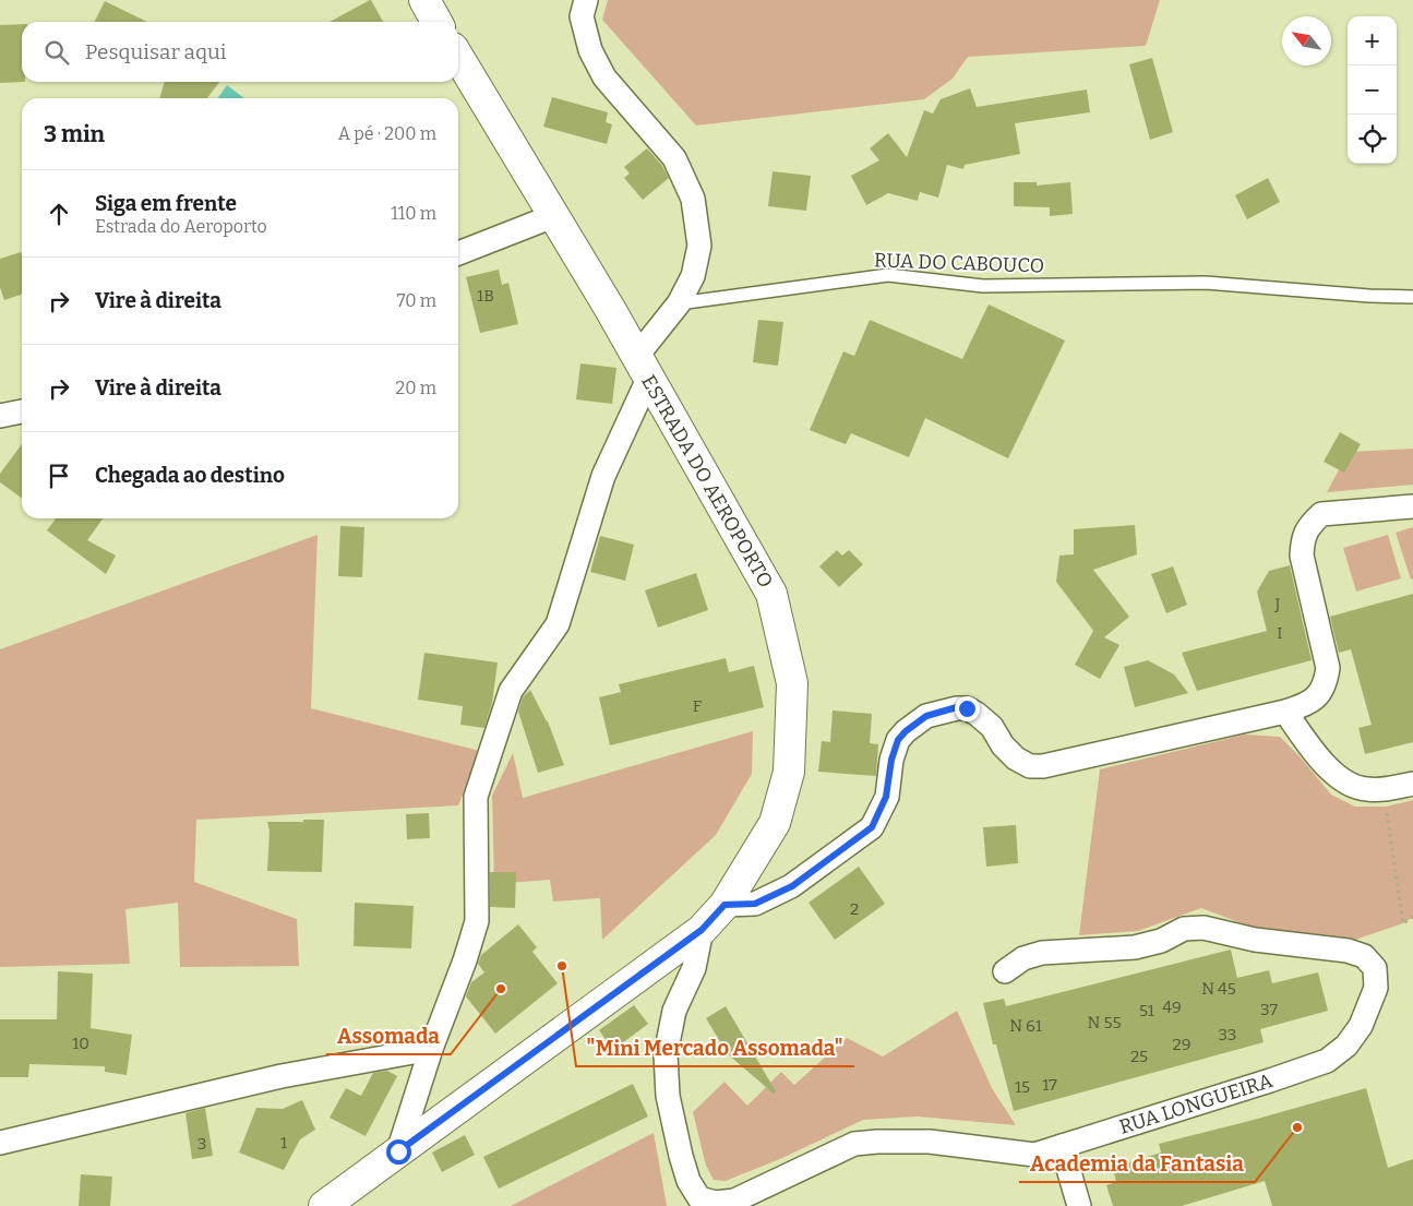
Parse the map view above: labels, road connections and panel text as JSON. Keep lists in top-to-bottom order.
{
  "streets": {
    "main road": ["ESTRADA DO AEROPORTO"],
    "street": ["RUA LONGUEIRA"],
    "lane": ["RUA DO CABOUCO"]
  },
  "crossings": [
    ["ESTRADA DO AEROPORTO", "RUA LONGUEIRA"]
  ],
  "places": ["\"Mini Mercado Assomada\"", "Assomada", "Academia da Fantasia"],
  "house_numbers": [
    "1B",
    "J",
    "I",
    "F",
    "2",
    "N 45",
    "49",
    "37",
    "51",
    "N 55",
    "N 61",
    "33",
    "10",
    "29",
    "25",
    "17",
    "15",
    "1",
    "3"
  ],
  "north": "top left",
  "page": {
    "map_buttons": ["+", "−"],
    "search": "Pesquisar aqui",
    "heading": ["3 min", "A pé · 200 m"],
    "list": [
      ["Siga em frente", "Estrada do Aeroporto", "110 m"],
      ["Vire à direita", "70 m"],
      ["Vire à direita", "20 m"],
      "Chegada ao destino"
    ]
  }
}
